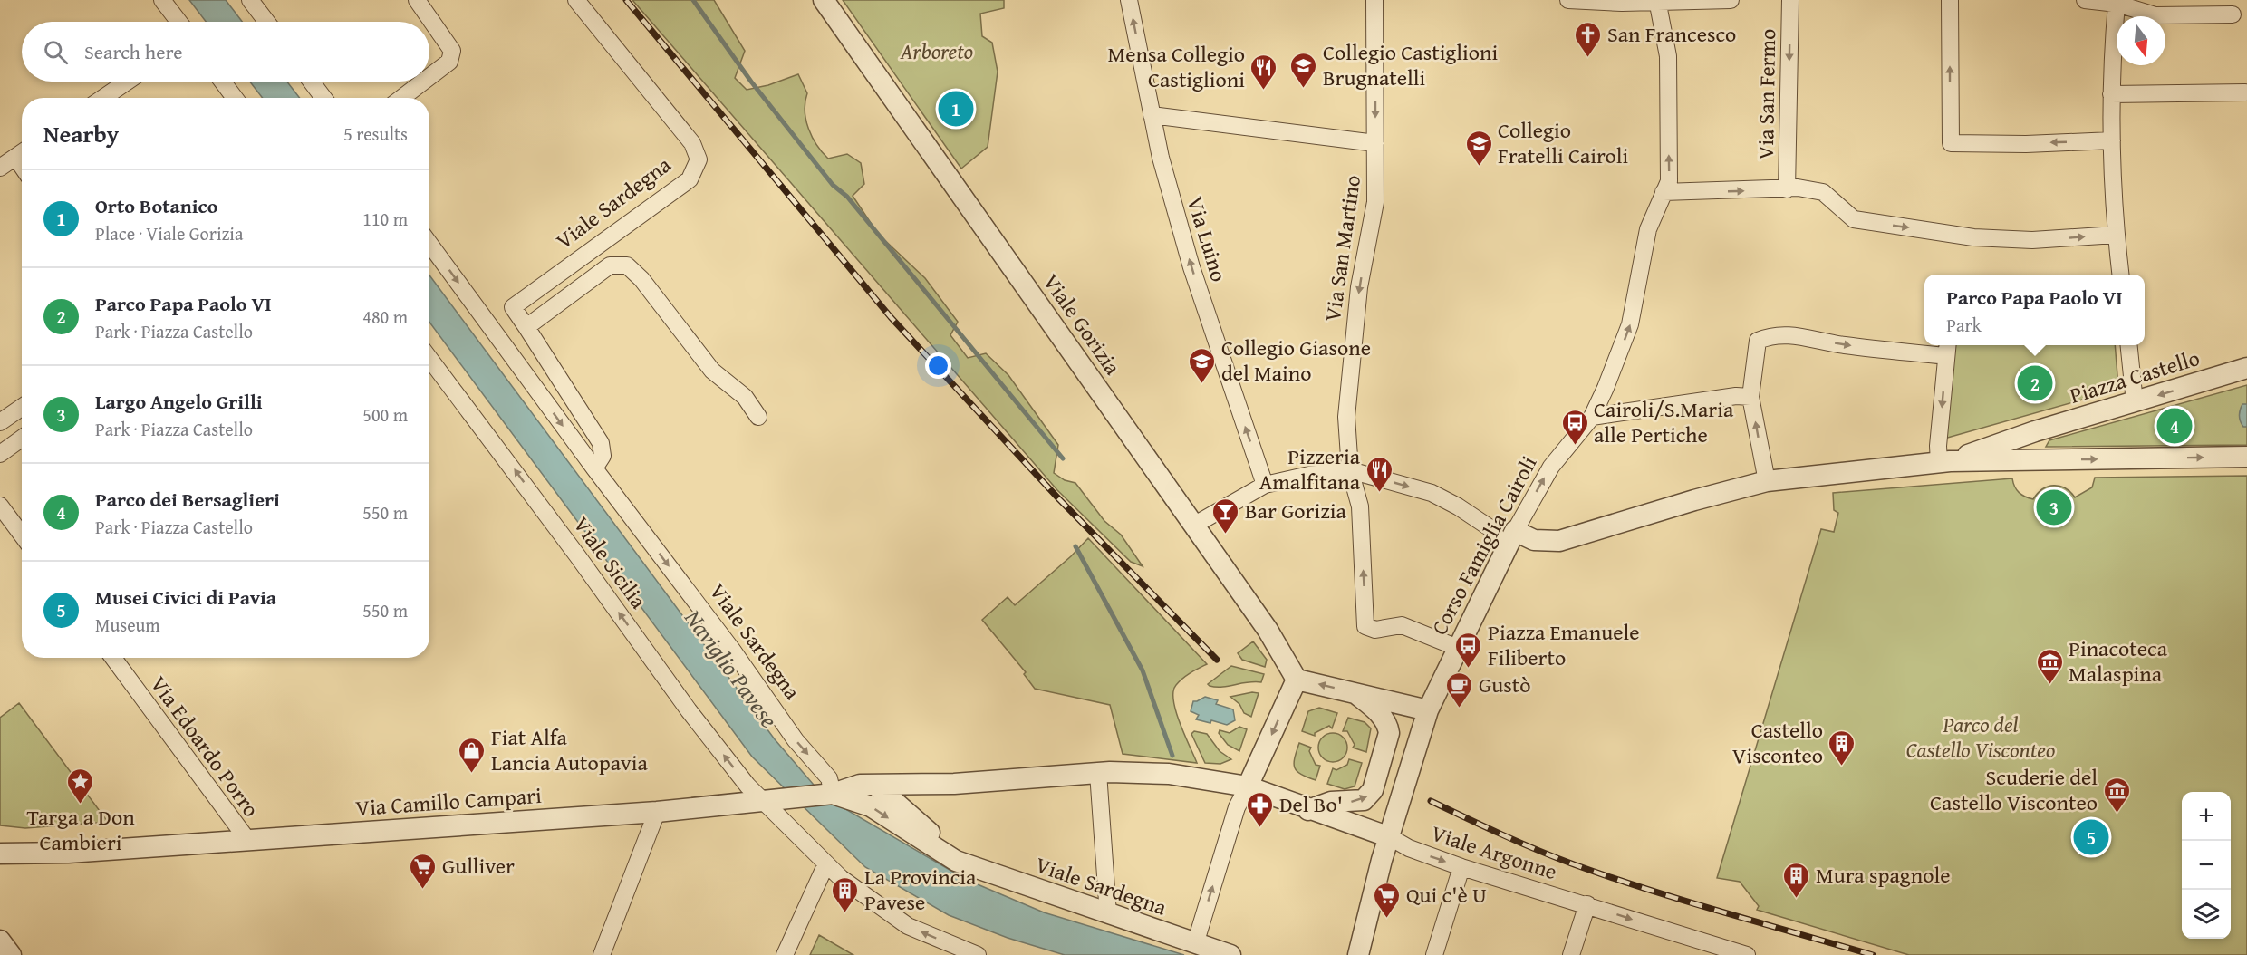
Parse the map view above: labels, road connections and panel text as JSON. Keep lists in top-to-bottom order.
{
  "streets": {
    "street": [
      "Via San Fermo",
      "Viale Sardegna",
      "Via Luino",
      "Via San Martino",
      "Viale Gorizia",
      "Piazza Castello",
      "Corso Famiglia Cairoli",
      "Viale Sicilia",
      "Via Edoardo Porro",
      "Via Camillo Campari",
      "Viale Argonne"
    ]
  },
  "crossings": [
    ["Viale Sardegna", "Via Camillo Campari"],
    ["Via San Martino", "Corso Famiglia Cairoli"],
    ["Piazza Castello", "Corso Famiglia Cairoli"],
    ["Corso Famiglia Cairoli", "Viale Argonne"],
    ["Viale Sicilia", "Via Camillo Campari"],
    ["Via Edoardo Porro", "Via Camillo Campari"]
  ],
  "one_way": [
    "Via San Fermo",
    "Via Luino",
    "Corso Famiglia Cairoli",
    "Viale Sicilia",
    "Viale Argonne"
  ],
  "water": ["Naviglio Pavese"],
  "parks": ["Arboreto", "Parco del Castello Visconteo"],
  "places": {
    "church": ["San Francesco"],
    "school or university": ["Collegio Castiglioni Brugnatelli", "Collegio Fratelli Cairoli", "Collegio Giasone del Maino"],
    "restaurant": ["Mensa Collegio Castiglioni", "Pizzeria Amalfitana"],
    "bus stop": ["Cairoli/S.Maria alle Pertiche", "Piazza Emanuele Filiberto"],
    "bar": ["Bar Gorizia"],
    "museum": ["Pinacoteca Malaspina", "Scuderie del Castello Visconteo"],
    "cafe": ["Gustò"],
    "building": ["Castello Visconteo", "Mura spagnole", "La Provincia Pavese"],
    "shop": ["Fiat Alfa Lancia Autopavia"],
    "place": ["Targa a Don Cambieri"],
    "pharmacy": ["Del Bo'"],
    "supermarket": ["Gulliver", "Qui c'è U"]
  },
  "north": "bottom",
  "page": {
    "search": "Search here",
    "pins": [
      "1",
      "2",
      "4",
      "3",
      "5"
    ],
    "heading": ["Nearby", "5 results"],
    "list": [
      {
        "mark": "1",
        "name": "Orto Botanico",
        "note": "Place · Viale Gorizia",
        "value": "110 m"
      },
      {
        "mark": "2",
        "name": "Parco Papa Paolo VI",
        "note": "Park · Piazza Castello",
        "value": "480 m"
      },
      {
        "mark": "3",
        "name": "Largo Angelo Grilli",
        "note": "Park · Piazza Castello",
        "value": "500 m"
      },
      {
        "mark": "4",
        "name": "Parco dei Bersaglieri",
        "note": "Park · Piazza Castello",
        "value": "550 m"
      },
      {
        "mark": "5",
        "name": "Musei Civici di Pavia",
        "note": "Museum",
        "value": "550 m"
      }
    ],
    "popup": ["Parco Papa Paolo VI", "Park"],
    "map_buttons": ["+", "−"]
  }
}
